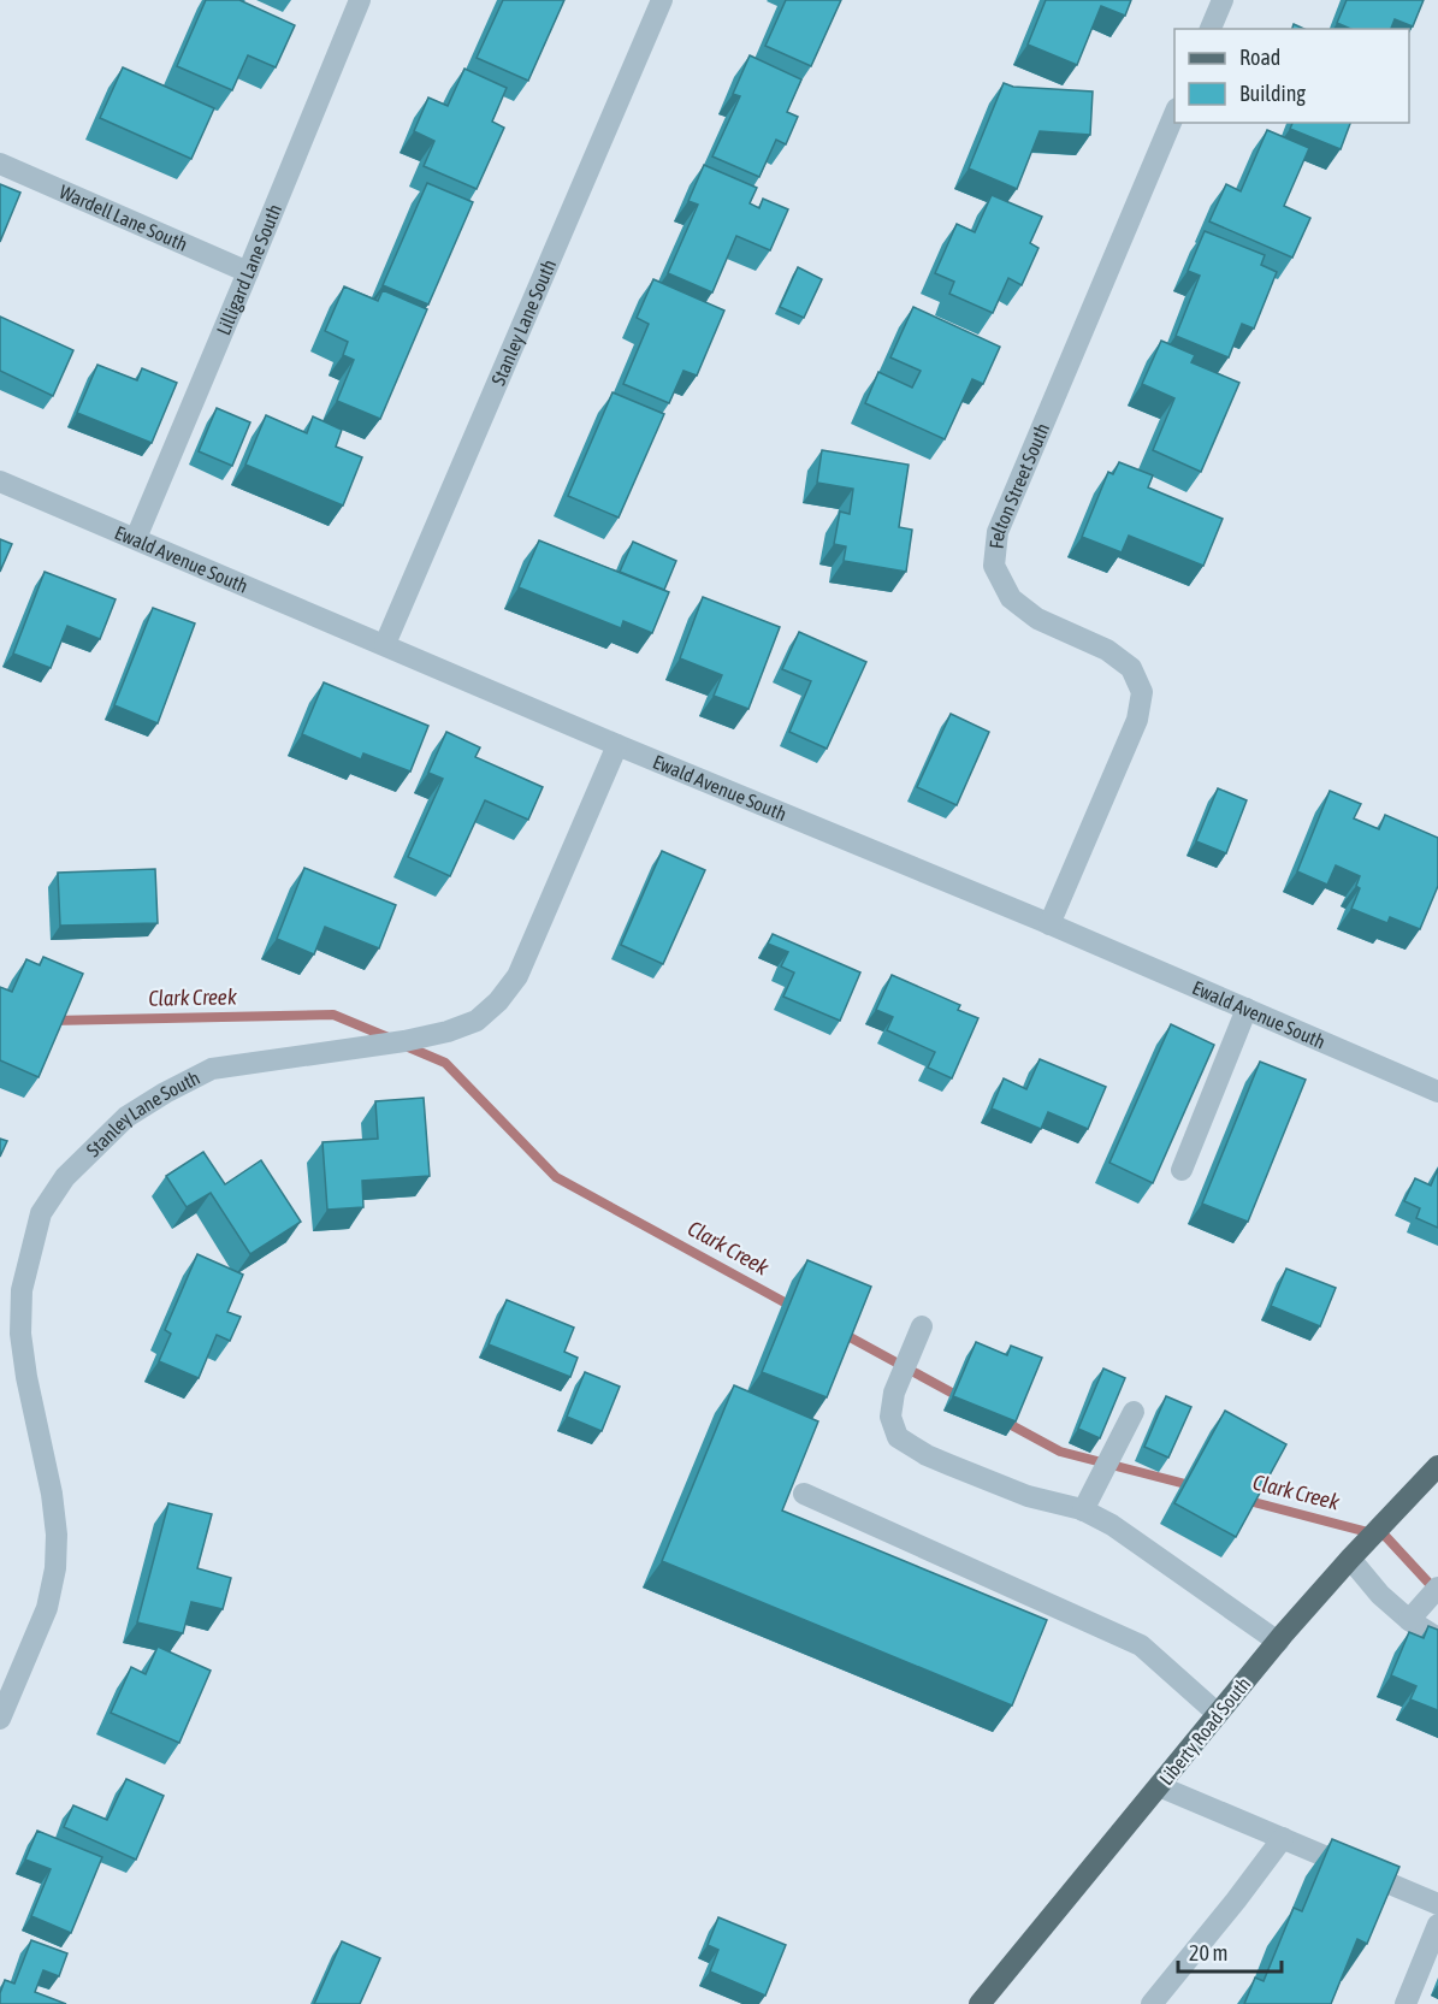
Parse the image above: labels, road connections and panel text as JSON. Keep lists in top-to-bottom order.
{
  "streets": {
    "main road": ["Liberty Road South"],
    "street": [
      "Wardell Lane South",
      "Lilligard Lane South",
      "Stanley Lane South",
      "Felton Street South",
      "Ewald Avenue South"
    ]
  },
  "crossings": [
    ["Wardell Lane South", "Lilligard Lane South"],
    ["Lilligard Lane South", "Ewald Avenue South"],
    ["Stanley Lane South", "Ewald Avenue South"],
    ["Felton Street South", "Ewald Avenue South"]
  ],
  "water": ["Clark Creek"],
  "legend": ["Road", "Building"],
  "scale_bar": "20 m"
}
